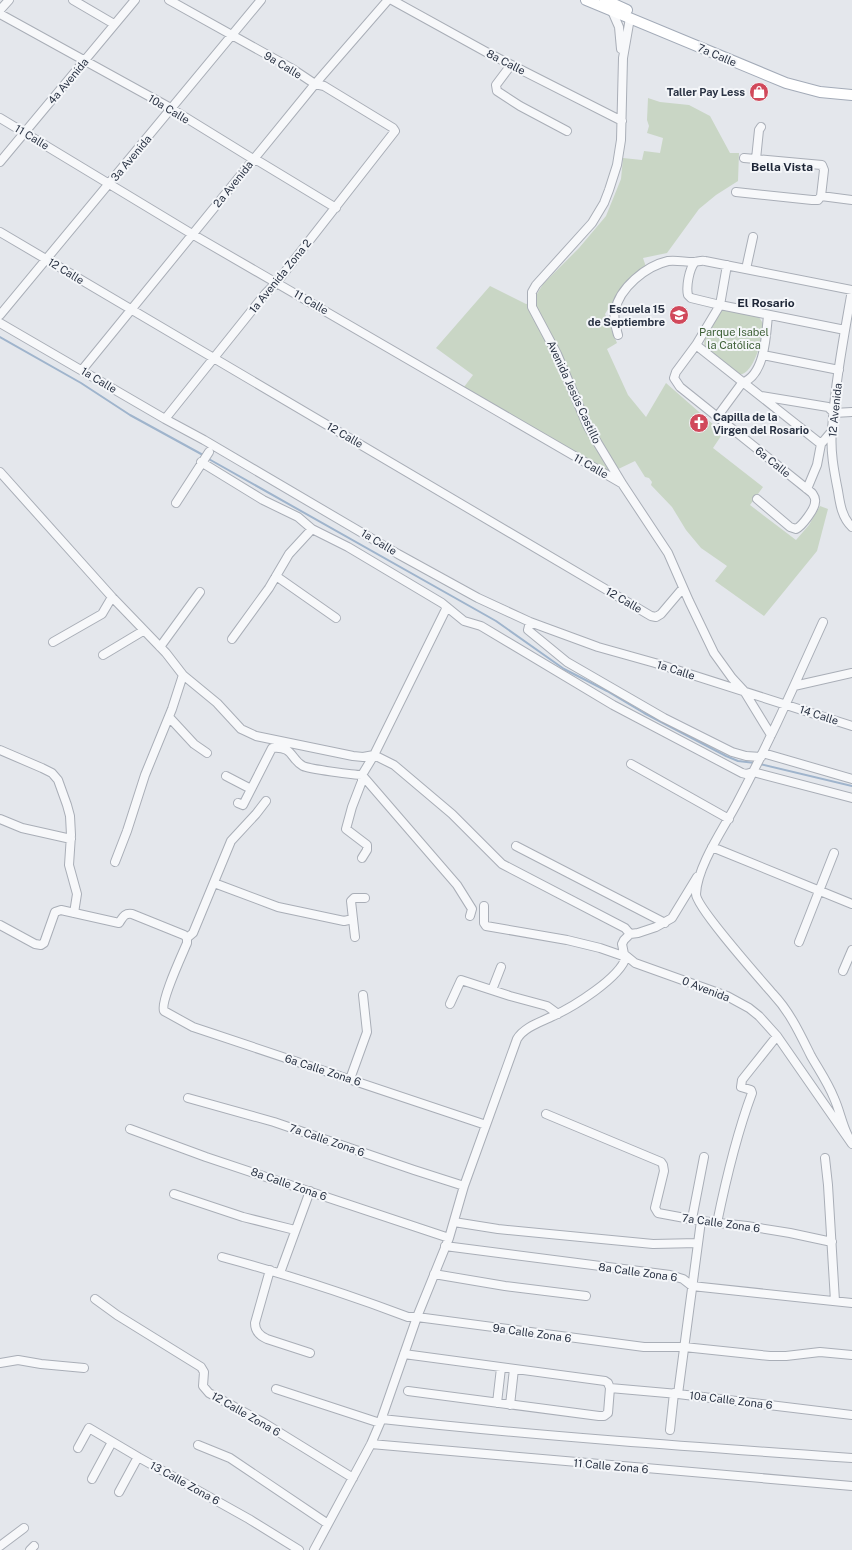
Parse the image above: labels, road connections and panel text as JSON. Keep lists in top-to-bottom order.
{
  "streets": {
    "main road": ["7a Calle"],
    "street": [
      "8a Calle",
      "9a Calle",
      "4a Avenida",
      "10a Calle",
      "11 Calle",
      "3a Avenida",
      "2a Avenida",
      "12 Calle",
      "1a Avenida Zona 2",
      "1a Calle",
      "Avenida Jesús Castillo",
      "12 Avenida",
      "6a Calle",
      "14 Calle",
      "0 Avenida",
      "6a Calle Zona 6",
      "7a Calle Zona 6",
      "8a Calle Zona 6",
      "9a Calle Zona 6",
      "10a Calle Zona 6",
      "12 Calle Zona 6",
      "11 Calle Zona 6",
      "13 Calle Zona 6"
    ]
  },
  "crossings": [
    ["7a Calle", "Avenida Jesús Castillo"],
    ["8a Calle", "Avenida Jesús Castillo"],
    ["9a Calle", "3a Avenida"],
    ["9a Calle", "2a Avenida"],
    ["9a Calle", "1a Avenida Zona 2"],
    ["4a Avenida", "10a Calle"],
    ["4a Avenida", "11 Calle"],
    ["10a Calle", "3a Avenida"],
    ["10a Calle", "2a Avenida"],
    ["10a Calle", "1a Avenida Zona 2"],
    ["11 Calle", "3a Avenida"],
    ["11 Calle", "2a Avenida"],
    ["11 Calle", "1a Avenida Zona 2"],
    ["11 Calle", "Avenida Jesús Castillo"],
    ["3a Avenida", "12 Calle"],
    ["2a Avenida", "12 Calle"],
    ["2a Avenida", "1a Calle"],
    ["12 Calle", "1a Avenida Zona 2"],
    ["12 Calle", "Avenida Jesús Castillo"],
    ["1a Avenida Zona 2", "1a Calle"],
    ["1a Calle", "Avenida Jesús Castillo"],
    ["1a Calle", "14 Calle"]
  ],
  "districts": ["Bella Vista", "El Rosario"],
  "parks": ["Parque Isabel la Católica"],
  "places": {
    "shop": ["Taller Pay Less"],
    "school or university": ["Escuela 15 de Septiembre"],
    "church": ["Capilla de la Virgen del Rosario"]
  }
}
